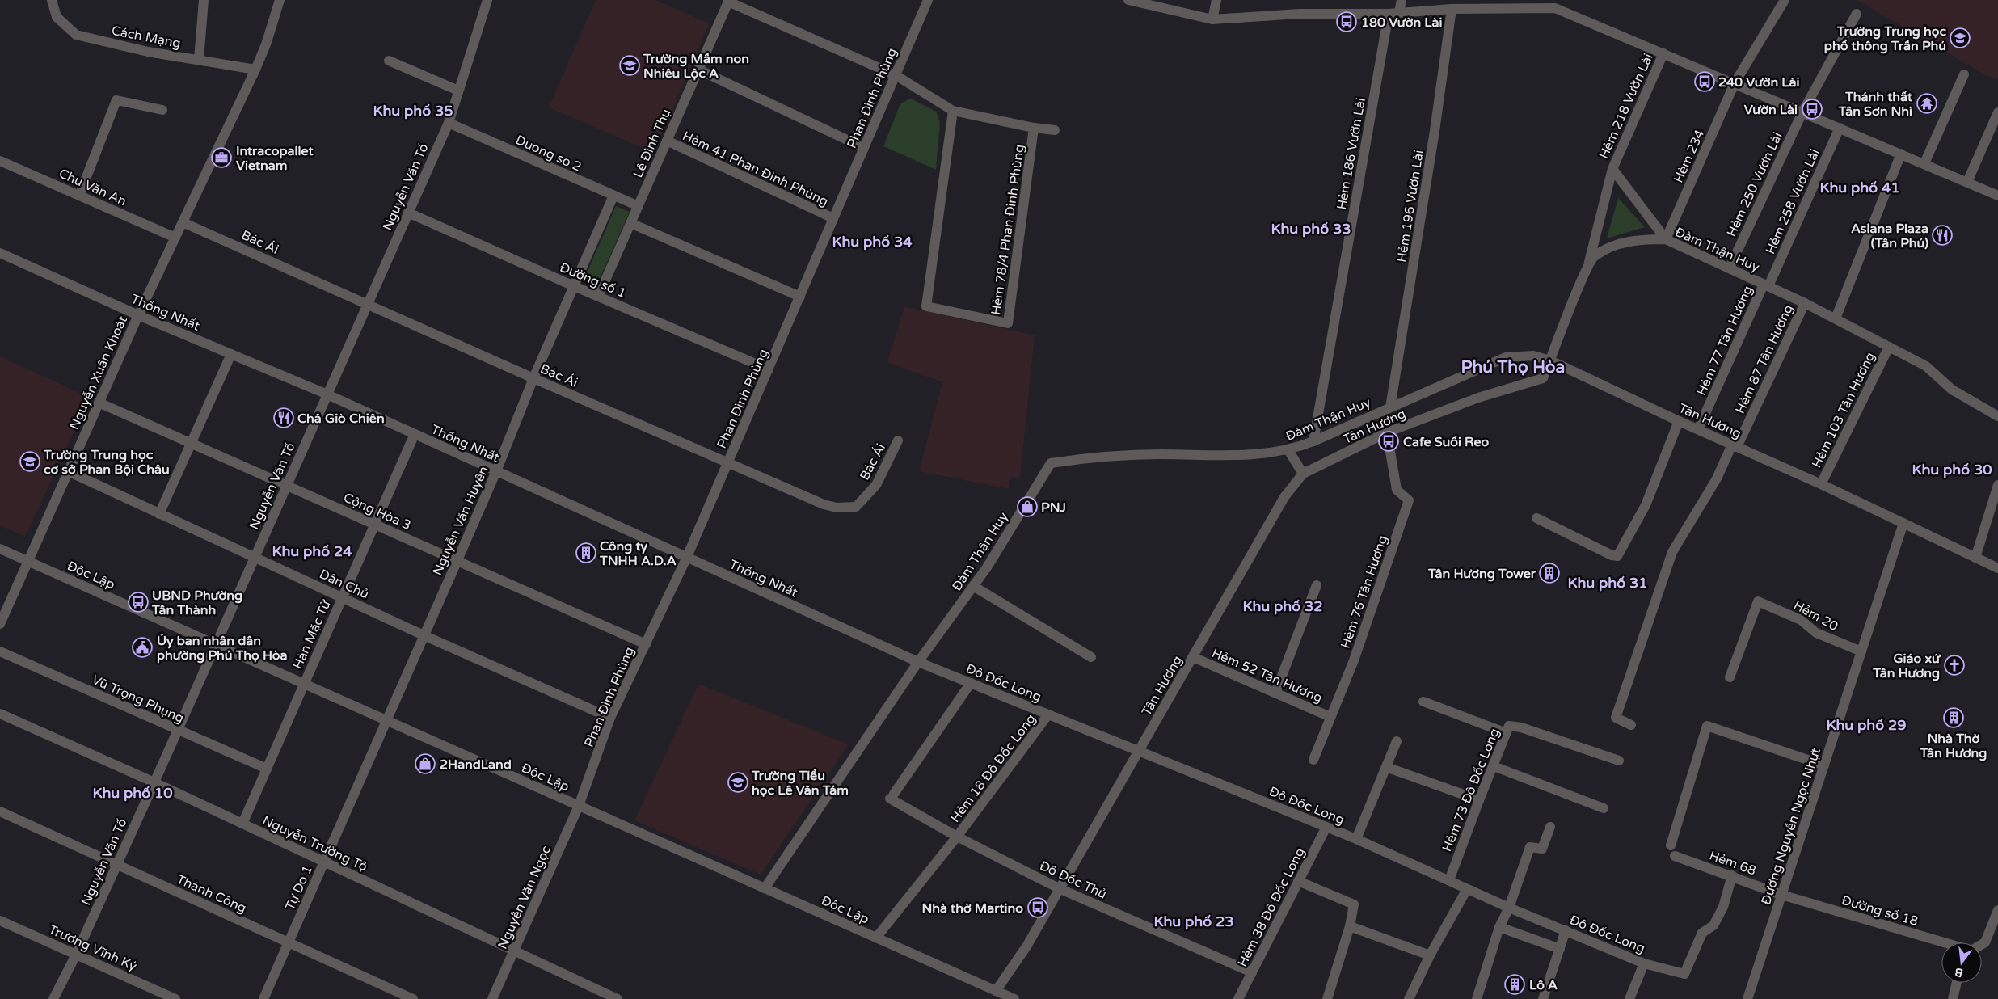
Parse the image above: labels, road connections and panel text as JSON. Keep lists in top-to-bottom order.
{
  "streets": {
    "street": [
      "Cách Mạng",
      "Phan Đình Phùng",
      "Hẻm 218 Vườn Lài",
      "Lê Đình Thụ",
      "Duong so 2",
      "Hẻm 186 Vườn Lài",
      "Hèm 234",
      "Hẻm 41 Phan Đình Phùng",
      "Hẻm 250 Vườn Lài",
      "Chu Văn An",
      "Nguyễn Văn Tố",
      "Hẻm 258 Vườn Lài",
      "Hẻm 196 Vườn Lài",
      "Hẻm 78/4 Phan Đình Phùng",
      "Bác Ái",
      "Đàm Thận Huy",
      "Đường số 1",
      "Thống Nhất",
      "Hẻm 77 Tân Hương",
      "Hẻm 87 Tân Hương",
      "Nguyễn Xuân Khoát",
      "Hẻm 103 Tân Hương",
      "Tân Hương",
      "Cộng Hòa 3",
      "Nguyễn Văn Huyên",
      "Độc Lập",
      "Dân Chủ",
      "Hẻm 76 Tân Hương",
      "Hẻm 20",
      "Hàn Mặc Tử",
      "Hẻm 52 Tân Hương",
      "Đô Đốc Long",
      "Vũ Trọng Phụng",
      "Hẻm 18 Đô Đốc Long",
      "Hẻm 73 Đô Đốc Long",
      "Đường Nguyễn Ngọc Nhựt",
      "Nguyễn Trường Tộ",
      "Hẻm 68",
      "Đô Đốc Thủ",
      "Tự Do 1",
      "Thành Công",
      "Nguyễn Văn Ngọc",
      "Hẻm 38 Đô Đốc Long",
      "Đường số 18",
      "Trương Vĩnh Ký"
    ]
  },
  "crossings": [
    ["Cách Mạng", "Nguyễn Xuân Khoát"],
    ["Phan Đình Phùng", "Hẻm 41 Phan Đình Phùng"],
    ["Phan Đình Phùng", "Bác Ái"],
    ["Phan Đình Phùng", "Đường số 1"],
    ["Phan Đình Phùng", "Thống Nhất"],
    ["Phan Đình Phùng", "Cộng Hòa 3"],
    ["Phan Đình Phùng", "Độc Lập"],
    ["Phan Đình Phùng", "Dân Chủ"],
    ["Phan Đình Phùng", "Nguyễn Văn Ngọc"],
    ["Hẻm 218 Vườn Lài", "Hèm 234"],
    ["Hẻm 218 Vườn Lài", "Đàm Thận Huy"],
    ["Lê Đình Thụ", "Duong so 2"],
    ["Lê Đình Thụ", "Hẻm 41 Phan Đình Phùng"],
    ["Lê Đình Thụ", "Đường số 1"],
    ["Duong so 2", "Nguyễn Văn Tố"],
    ["Duong so 2", "Nguyễn Văn Huyên"],
    ["Hẻm 186 Vườn Lài", "Đàm Thận Huy"],
    ["Hèm 234", "Đàm Thận Huy"],
    ["Hẻm 250 Vườn Lài", "Đàm Thận Huy"],
    ["Chu Văn An", "Nguyễn Xuân Khoát"],
    ["Nguyễn Văn Tố", "Bác Ái"],
    ["Nguyễn Văn Tố", "Đường số 1"],
    ["Nguyễn Văn Tố", "Thống Nhất"],
    ["Nguyễn Văn Tố", "Cộng Hòa 3"],
    ["Nguyễn Văn Tố", "Độc Lập"],
    ["Nguyễn Văn Tố", "Dân Chủ"],
    ["Nguyễn Văn Tố", "Vũ Trọng Phụng"],
    ["Nguyễn Văn Tố", "Nguyễn Trường Tộ"],
    ["Nguyễn Văn Tố", "Thành Công"],
    ["Nguyễn Văn Tố", "Trương Vĩnh Ký"],
    ["Hẻm 258 Vườn Lài", "Đàm Thận Huy"],
    ["Hẻm 258 Vườn Lài", "Hẻm 77 Tân Hương"],
    ["Hẻm 196 Vườn Lài", "Đàm Thận Huy"],
    ["Bác Ái", "Nguyễn Xuân Khoát"],
    ["Bác Ái", "Nguyễn Văn Huyên"],
    ["Đàm Thận Huy", "Thống Nhất"],
    ["Đàm Thận Huy", "Hẻm 77 Tân Hương"],
    ["Đàm Thận Huy", "Hẻm 87 Tân Hương"],
    ["Đàm Thận Huy", "Hẻm 103 Tân Hương"],
    ["Đàm Thận Huy", "Tân Hương"],
    ["Đàm Thận Huy", "Độc Lập"],
    ["Đàm Thận Huy", "Đô Đốc Long"],
    ["Đường số 1", "Nguyễn Văn Huyên"],
    ["Thống Nhất", "Nguyễn Xuân Khoát"],
    ["Thống Nhất", "Nguyễn Văn Huyên"],
    ["Thống Nhất", "Hàn Mặc Tử"],
    ["Thống Nhất", "Đô Đốc Long"],
    ["Hẻm 77 Tân Hương", "Tân Hương"],
    ["Hẻm 87 Tân Hương", "Tân Hương"],
    ["Nguyễn Xuân Khoát", "Cộng Hòa 3"],
    ["Nguyễn Xuân Khoát", "Độc Lập"],
    ["Nguyễn Xuân Khoát", "Dân Chủ"],
    ["Hẻm 103 Tân Hương", "Tân Hương"],
    ["Tân Hương", "Độc Lập"],
    ["Tân Hương", "Hẻm 76 Tân Hương"],
    ["Tân Hương", "Hẻm 52 Tân Hương"],
    ["Tân Hương", "Đô Đốc Long"],
    ["Tân Hương", "Đường Nguyễn Ngọc Nhựt"],
    ["Tân Hương", "Đô Đốc Thủ"],
    ["Cộng Hòa 3", "Nguyễn Văn Huyên"],
    ["Cộng Hòa 3", "Hàn Mặc Tử"],
    ["Nguyễn Văn Huyên", "Độc Lập"],
    ["Nguyễn Văn Huyên", "Dân Chủ"],
    ["Nguyễn Văn Huyên", "Tự Do 1"],
    ["Độc Lập", "Hàn Mặc Tử"],
    ["Độc Lập", "Hẻm 18 Đô Đốc Long"],
    ["Độc Lập", "Tự Do 1"],
    ["Độc Lập", "Nguyễn Văn Ngọc"],
    ["Dân Chủ", "Hàn Mặc Tử"],
    ["Hẻm 76 Tân Hương", "Hẻm 52 Tân Hương"],
    ["Hẻm 20", "Đường Nguyễn Ngọc Nhựt"],
    ["Hàn Mặc Tử", "Vũ Trọng Phụng"],
    ["Hàn Mặc Tử", "Nguyễn Trường Tộ"],
    ["Đô Đốc Long", "Hẻm 18 Đô Đốc Long"],
    ["Đô Đốc Long", "Hẻm 73 Đô Đốc Long"],
    ["Đô Đốc Long", "Hẻm 68"],
    ["Đô Đốc Long", "Đô Đốc Thủ"],
    ["Đô Đốc Long", "Hẻm 38 Đô Đốc Long"],
    ["Hẻm 18 Đô Đốc Long", "Đô Đốc Thủ"],
    ["Đường Nguyễn Ngọc Nhựt", "Hẻm 68"],
    ["Đường Nguyễn Ngọc Nhựt", "Đường số 18"],
    ["Nguyễn Trường Tộ", "Tự Do 1"],
    ["Nguyễn Trường Tộ", "Nguyễn Văn Ngọc"],
    ["Hẻm 68", "Đường số 18"],
    ["Đô Đốc Thủ", "Hẻm 38 Đô Đốc Long"],
    ["Tự Do 1", "Thành Công"]
  ],
  "districts": [
    "Khu phố 35",
    "Khu phố 41",
    "Khu phố 33",
    "Khu phố 34",
    "Phú Thọ Hòa",
    "Khu phố 30",
    "Khu phố 24",
    "Khu phố 31",
    "Khu phố 32",
    "Khu phố 29",
    "Khu phố 10",
    "Khu phố 23"
  ],
  "places": {
    "bus stop": [
      "180 Vườn Lài",
      "240 Vườn Lài",
      "Vườn Lài",
      "Cafe Suối Reo",
      "UBND Phường Tân Thành",
      "Nhà thờ Martino"
    ],
    "school or university": [
      "Trường Trung học phổ thông Trần Phú",
      "Trường Mầm non Nhiêu Lộc A",
      "Trường Trung học cơ sở Phan Bội Châu",
      "Trường Tiểu học Lê Văn Tám"
    ],
    "temple": ["Thánh thất Tân Sơn Nhì"],
    "office": ["Intracopallet Vietnam"],
    "restaurant": ["Asiana Plaza (Tân Phú)", "Chả Giò Chiên"],
    "shop": ["PNJ", "2HandLand"],
    "building": [
      "Công ty TNHH A.D.A",
      "Tân Hương Tower",
      "Nhà Thờ Tân Hương",
      "Lô A"
    ],
    "public building": ["Ủy ban nhân dân phường Phú Thọ Hòa"],
    "church": ["Giáo xứ Tân Hương"]
  },
  "north": "bottom"
}
